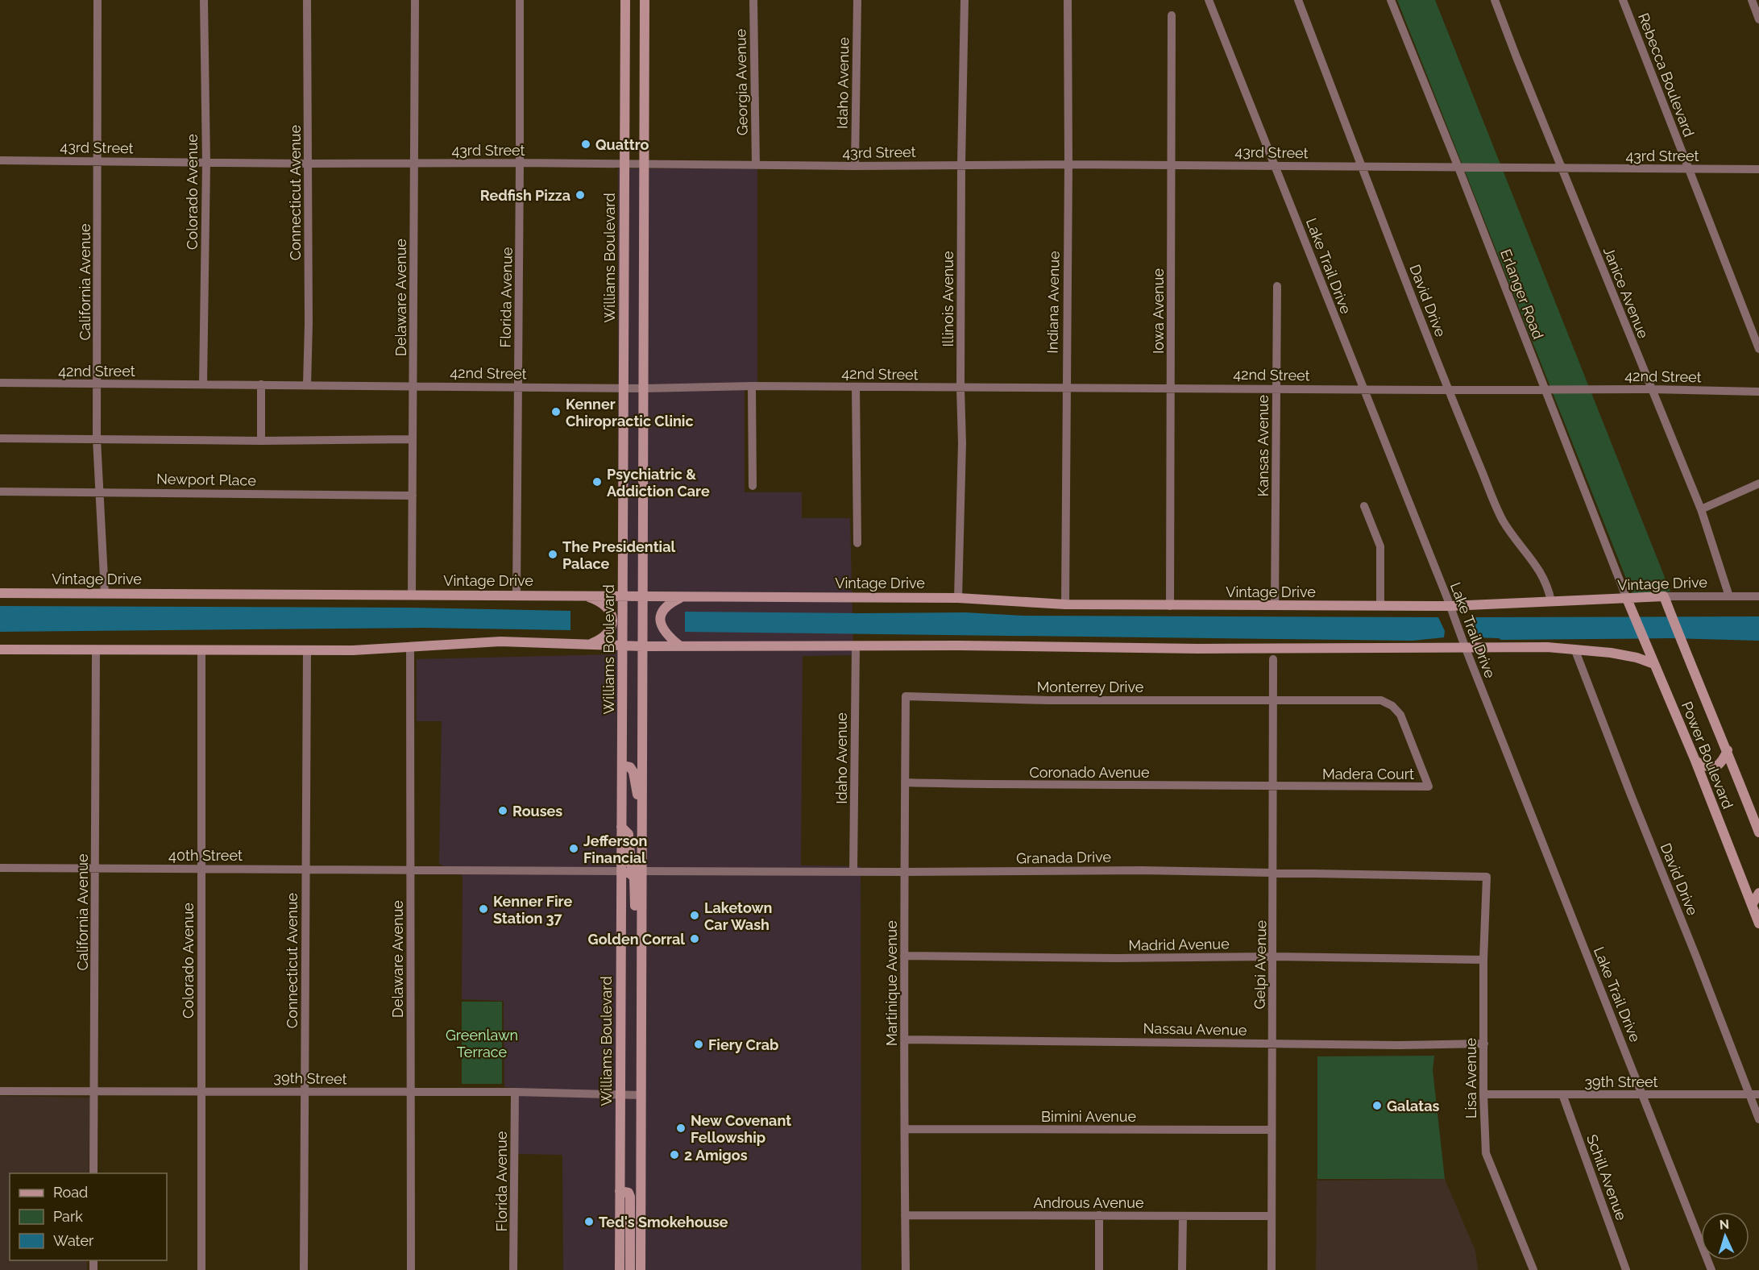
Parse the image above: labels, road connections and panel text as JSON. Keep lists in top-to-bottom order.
{
  "streets": {
    "street": [
      "Rebecca Boulevard",
      "Georgia Avenue",
      "Idaho Avenue",
      "43rd Street",
      "Colorado Avenue",
      "Connecticut Avenue",
      "Williams Boulevard",
      "Lake Trail Drive",
      "California Avenue",
      "Janice Avenue",
      "Erlanger Road",
      "Delaware Avenue",
      "Florida Avenue",
      "Illinois Avenue",
      "David Drive",
      "Indiana Avenue",
      "Iowa Avenue",
      "42nd Street",
      "Kansas Avenue",
      "Newport Place",
      "Vintage Drive",
      "Monterrey Drive",
      "Power Boulevard",
      "Coronado Avenue",
      "Madera Court",
      "40th Street",
      "Granada Drive",
      "Madrid Avenue",
      "Gelpi Avenue",
      "Martinique Avenue",
      "Nassau Avenue",
      "39th Street",
      "Lisa Avenue",
      "Bimini Avenue",
      "Schill Avenue",
      "Androus Avenue"
    ]
  },
  "crossings": [
    ["Rebecca Boulevard", "43rd Street"],
    ["Georgia Avenue", "43rd Street"],
    ["Idaho Avenue", "43rd Street"],
    ["Idaho Avenue", "Granada Drive"],
    ["43rd Street", "Colorado Avenue"],
    ["43rd Street", "Connecticut Avenue"],
    ["43rd Street", "Williams Boulevard"],
    ["43rd Street", "Lake Trail Drive"],
    ["43rd Street", "California Avenue"],
    ["43rd Street", "Janice Avenue"],
    ["43rd Street", "Erlanger Road"],
    ["43rd Street", "Delaware Avenue"],
    ["43rd Street", "Florida Avenue"],
    ["43rd Street", "Illinois Avenue"],
    ["43rd Street", "David Drive"],
    ["43rd Street", "Indiana Avenue"],
    ["43rd Street", "Iowa Avenue"],
    ["Colorado Avenue", "42nd Street"],
    ["Colorado Avenue", "40th Street"],
    ["Colorado Avenue", "39th Street"],
    ["Connecticut Avenue", "42nd Street"],
    ["Connecticut Avenue", "40th Street"],
    ["Connecticut Avenue", "39th Street"],
    ["Williams Boulevard", "42nd Street"],
    ["Williams Boulevard", "Vintage Drive"],
    ["Williams Boulevard", "40th Street"],
    ["Williams Boulevard", "39th Street"],
    ["Lake Trail Drive", "42nd Street"],
    ["Lake Trail Drive", "Vintage Drive"],
    ["Lake Trail Drive", "39th Street"],
    ["California Avenue", "42nd Street"],
    ["California Avenue", "Newport Place"],
    ["California Avenue", "Vintage Drive"],
    ["California Avenue", "40th Street"],
    ["California Avenue", "39th Street"],
    ["Janice Avenue", "42nd Street"],
    ["Janice Avenue", "Vintage Drive"],
    ["Erlanger Road", "42nd Street"],
    ["Erlanger Road", "Vintage Drive"],
    ["Erlanger Road", "Power Boulevard"],
    ["Delaware Avenue", "42nd Street"],
    ["Delaware Avenue", "Newport Place"],
    ["Delaware Avenue", "Vintage Drive"],
    ["Delaware Avenue", "40th Street"],
    ["Delaware Avenue", "39th Street"],
    ["Florida Avenue", "42nd Street"],
    ["Florida Avenue", "Vintage Drive"],
    ["Florida Avenue", "39th Street"],
    ["Illinois Avenue", "42nd Street"],
    ["Illinois Avenue", "Vintage Drive"],
    ["David Drive", "42nd Street"],
    ["David Drive", "Vintage Drive"],
    ["David Drive", "39th Street"],
    ["Indiana Avenue", "42nd Street"],
    ["Indiana Avenue", "Vintage Drive"],
    ["Iowa Avenue", "42nd Street"],
    ["Iowa Avenue", "Vintage Drive"],
    ["42nd Street", "Kansas Avenue"],
    ["Kansas Avenue", "Vintage Drive"],
    ["Vintage Drive", "Power Boulevard"],
    ["Monterrey Drive", "Madera Court"],
    ["Monterrey Drive", "Gelpi Avenue"],
    ["Monterrey Drive", "Martinique Avenue"],
    ["Coronado Avenue", "Madera Court"],
    ["Coronado Avenue", "Gelpi Avenue"],
    ["Coronado Avenue", "Martinique Avenue"],
    ["Madera Court", "Gelpi Avenue"],
    ["Granada Drive", "Gelpi Avenue"],
    ["Granada Drive", "Martinique Avenue"],
    ["Granada Drive", "Lisa Avenue"],
    ["Madrid Avenue", "Gelpi Avenue"],
    ["Madrid Avenue", "Martinique Avenue"],
    ["Madrid Avenue", "Lisa Avenue"],
    ["Gelpi Avenue", "Nassau Avenue"],
    ["Gelpi Avenue", "Bimini Avenue"],
    ["Gelpi Avenue", "Androus Avenue"],
    ["Martinique Avenue", "Nassau Avenue"],
    ["Martinique Avenue", "Bimini Avenue"],
    ["Martinique Avenue", "Androus Avenue"],
    ["Nassau Avenue", "Lisa Avenue"],
    ["39th Street", "Lisa Avenue"],
    ["39th Street", "Schill Avenue"]
  ],
  "parks": ["Greenlawn Terrace"],
  "places": [
    "Quattro",
    "Redfish Pizza",
    "Kenner Chiropractic Clinic",
    "Psychiatric & Addiction Care",
    "The Presidential Palace",
    "Rouses",
    "Jefferson Financial",
    "Kenner Fire Station 37",
    "Laketown Car Wash",
    "Golden Corral",
    "Fiery Crab",
    "Galatas",
    "New Covenant Fellowship",
    "2 Amigos",
    "Ted's Smokehouse"
  ],
  "legend": ["Road", "Park", "Water"],
  "north": "top"
}
